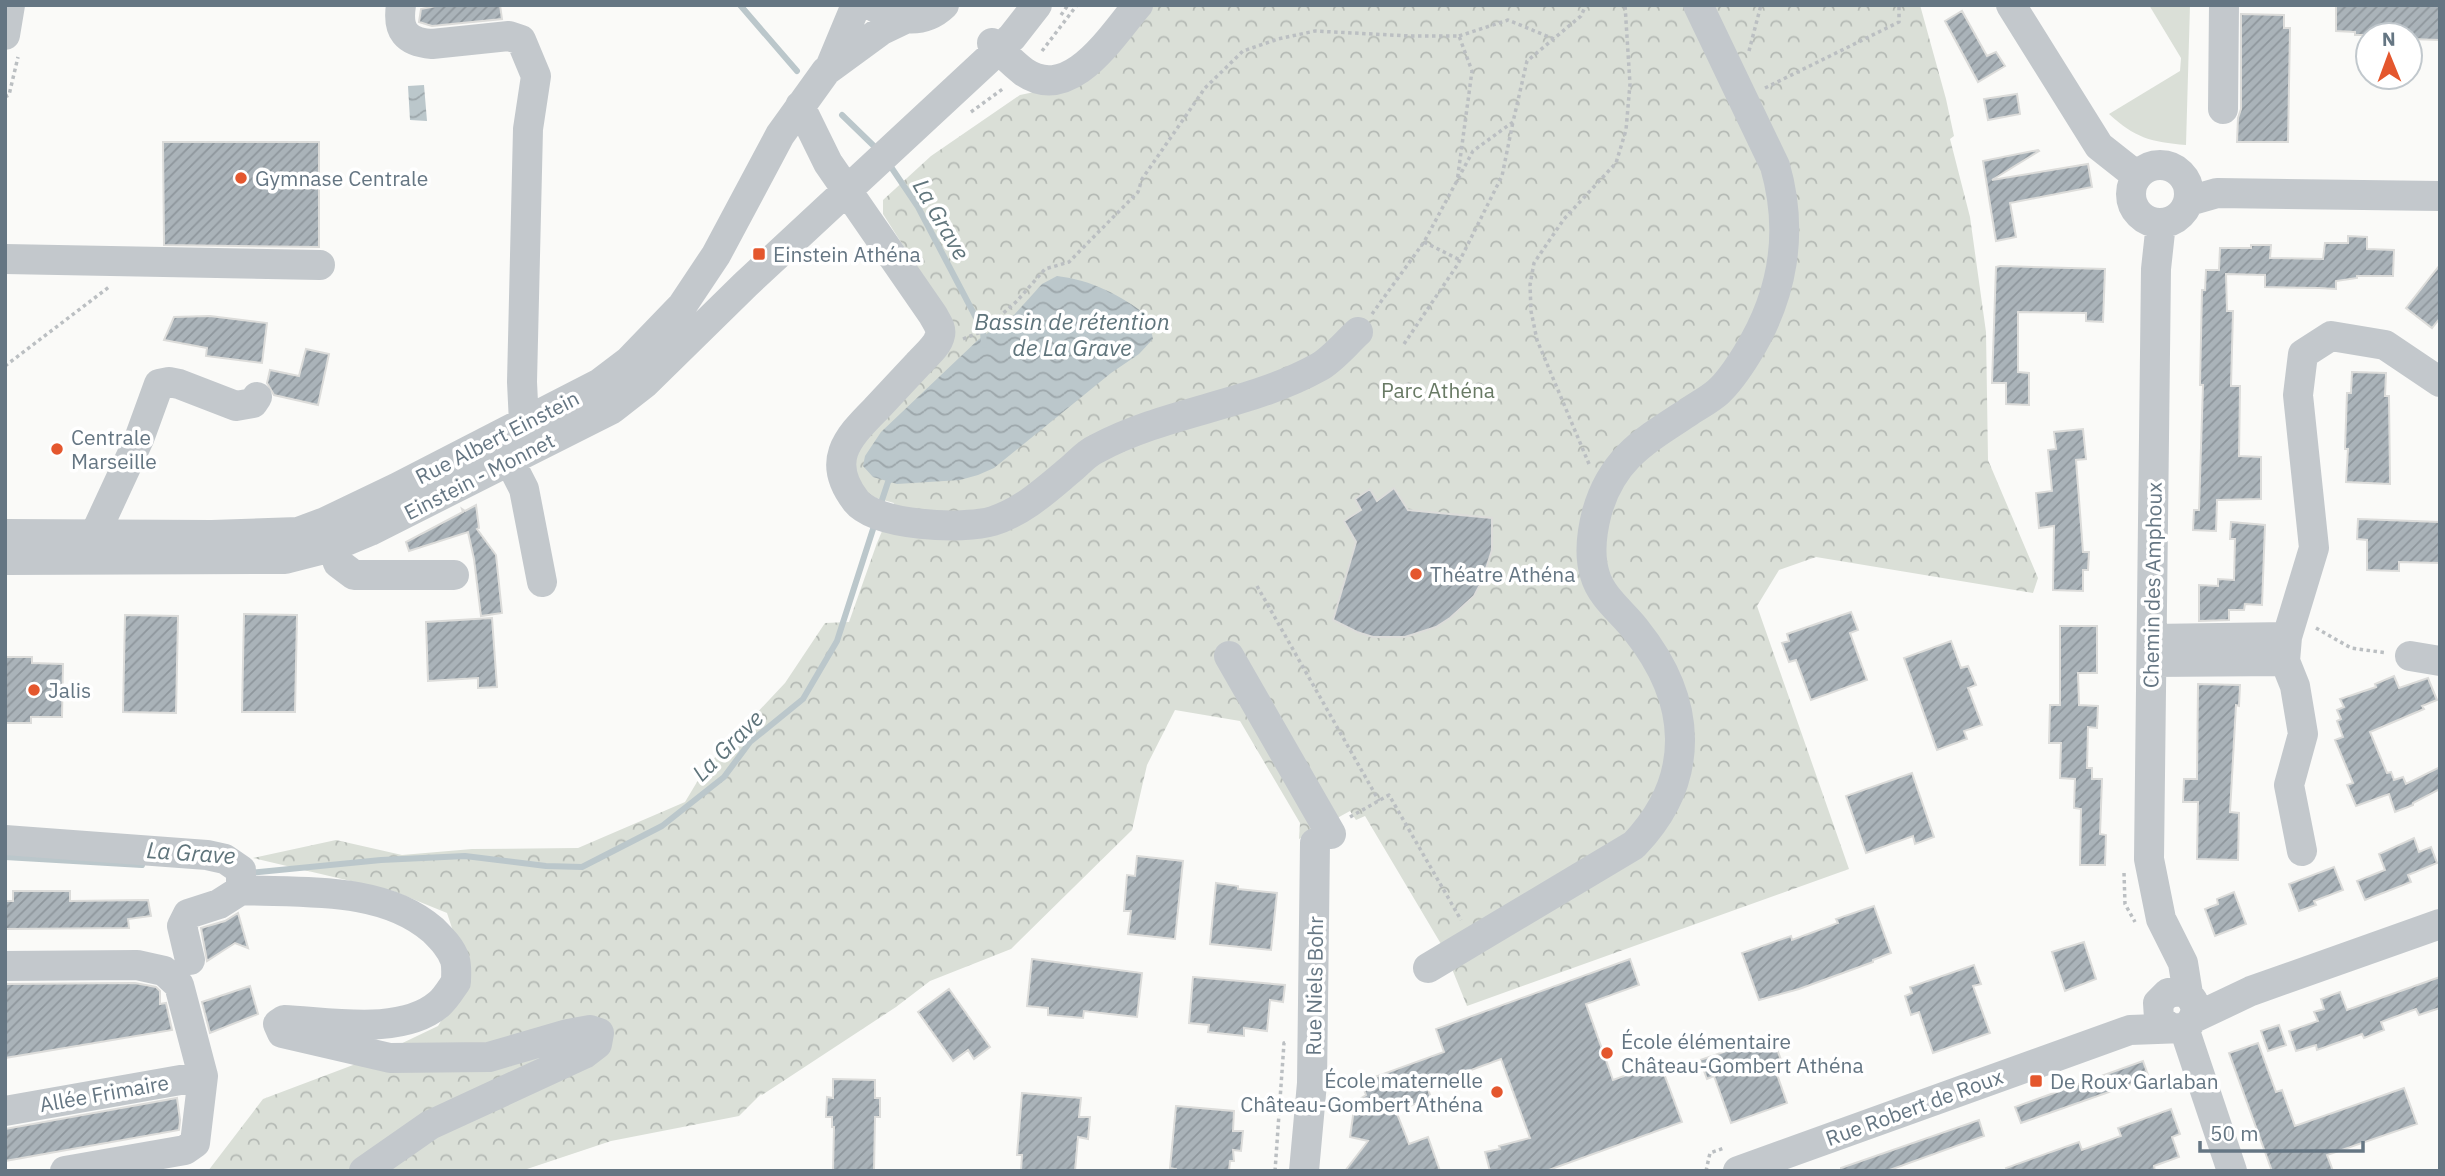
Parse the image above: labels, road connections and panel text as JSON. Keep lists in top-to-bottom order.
{
  "streets": {
    "street": [
      "Rue Albert Einstein",
      "Einstein - Monnet",
      "Chemin des Amphoux",
      "Rue Niels Bohr",
      "Allée Frimaire",
      "Rue Robert de Roux"
    ]
  },
  "crossings": [
    ["Rue Albert Einstein", "Einstein - Monnet"],
    ["Chemin des Amphoux", "Rue Robert de Roux"]
  ],
  "water": ["La Grave", "Bassin de rétention de La Grave"],
  "parks": ["Parc Athéna"],
  "places": {
    "other": [
      "Gymnase Centrale",
      "Centrale Marseille",
      "Théatre Athéna",
      "Jalis",
      "École élémentaire Château-Gombert Athéna",
      "École maternelle Château-Gombert Athéna"
    ],
    "transit": ["Einstein Athéna", "De Roux Garlaban"]
  },
  "scale_bar": "50 m",
  "north": "top"
}
